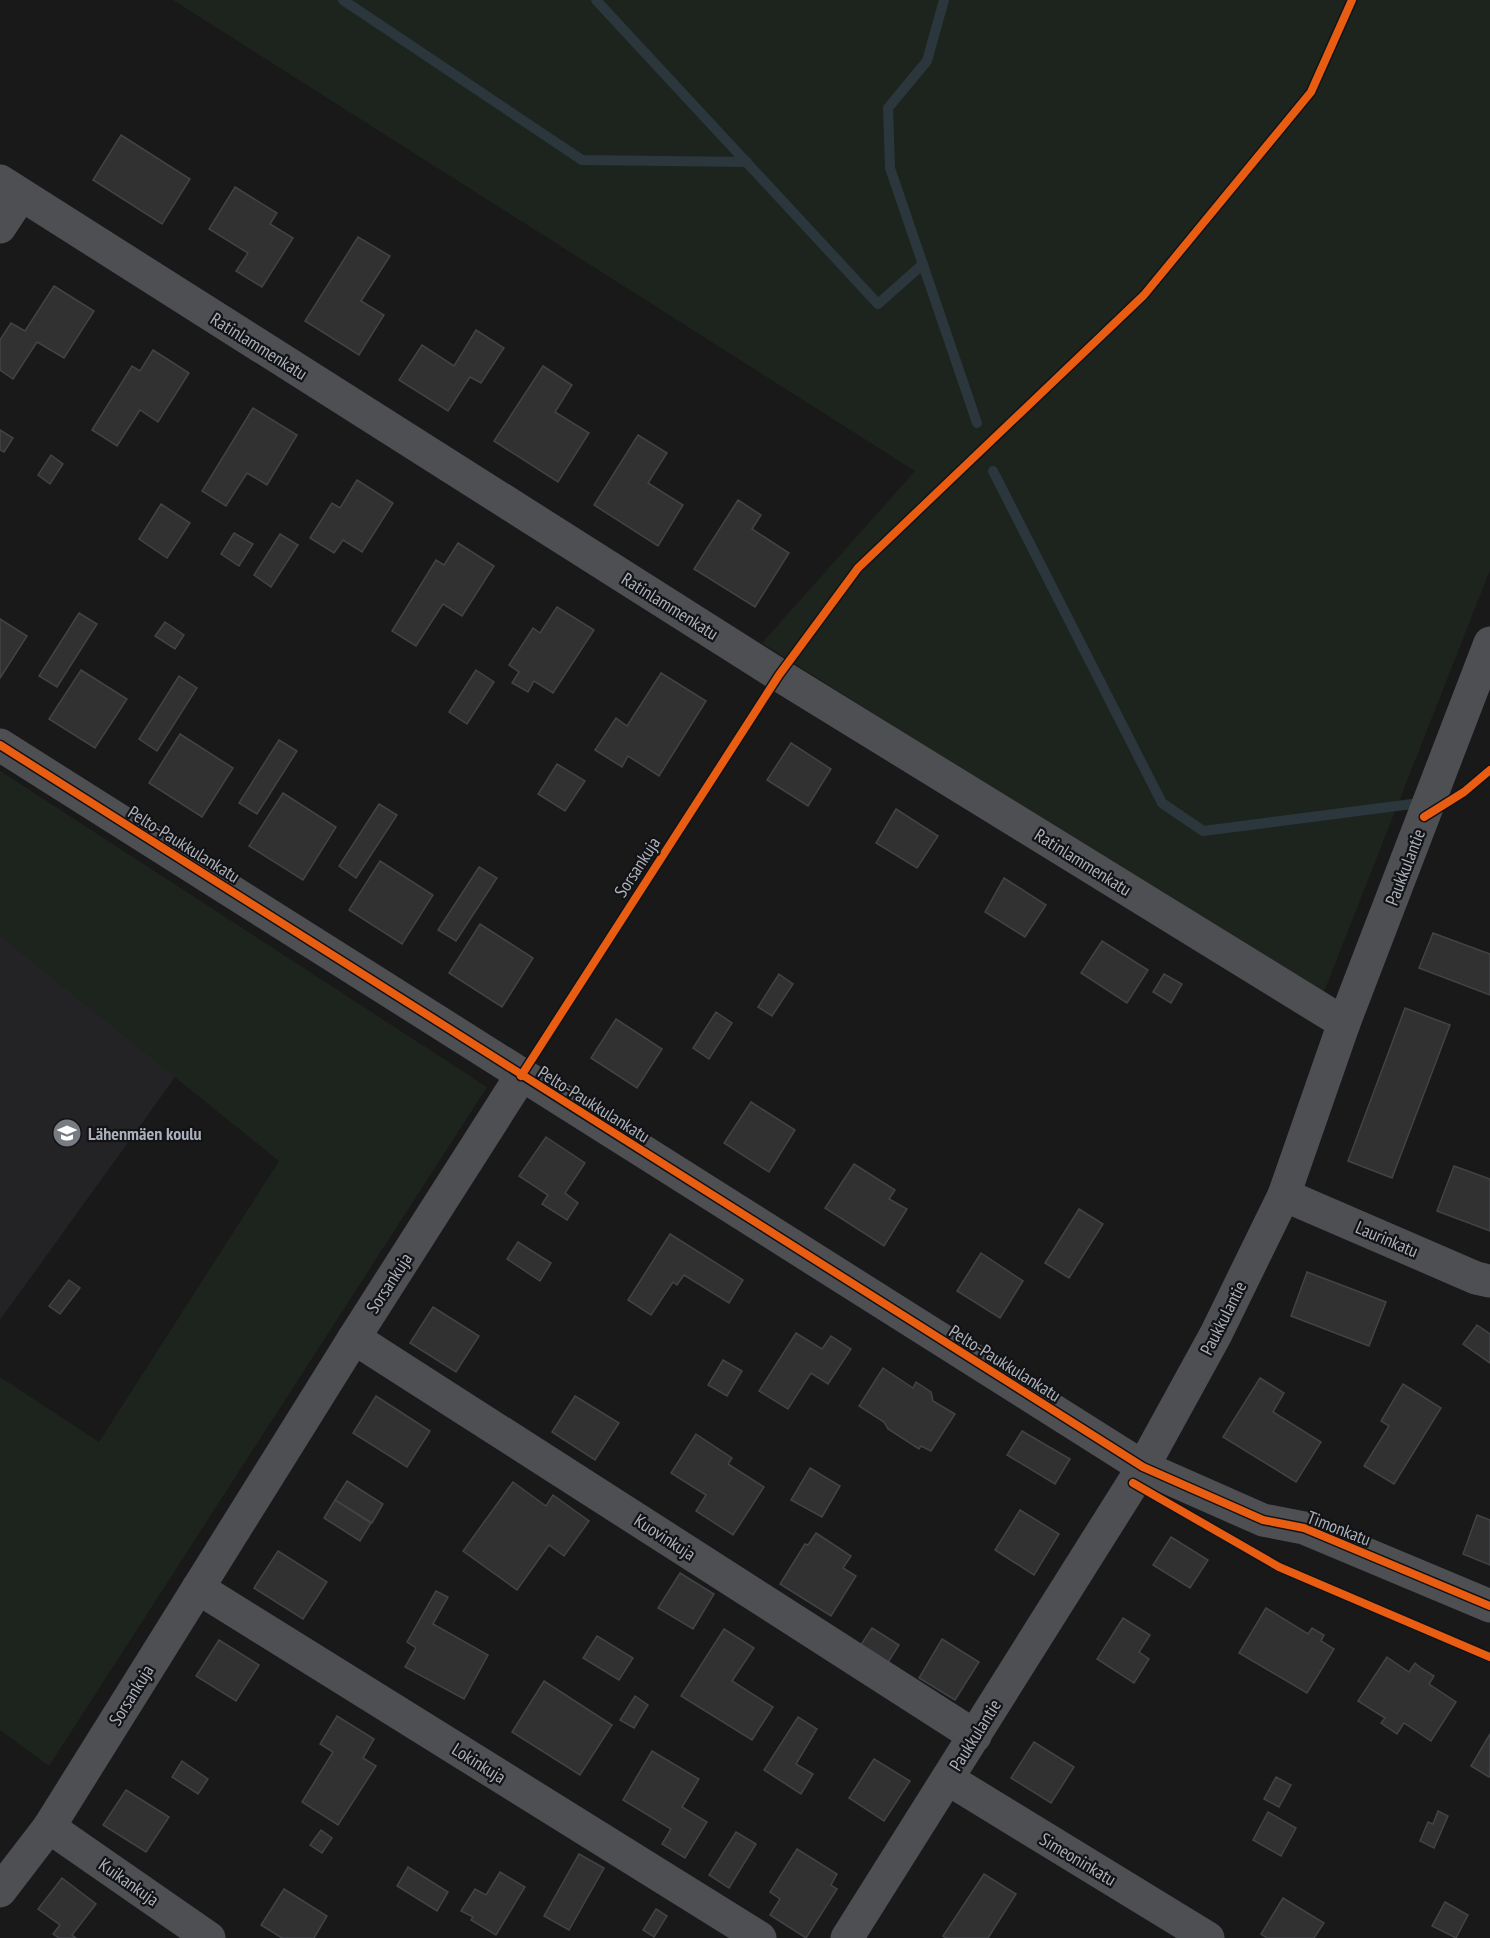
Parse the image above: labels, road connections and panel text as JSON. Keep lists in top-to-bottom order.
{
  "streets": {
    "street": [
      "Ratinlammenkatu",
      "Pelto-Paukkulankatu",
      "Sorsankuja",
      "Paukkulantie",
      "Laurinkatu",
      "Timonkatu",
      "Kuovinkuja",
      "Lokinkuja",
      "Simeoninkatu",
      "Kuikankuja"
    ]
  },
  "crossings": [
    ["Ratinlammenkatu", "Paukkulantie"],
    ["Pelto-Paukkulankatu", "Sorsankuja"],
    ["Pelto-Paukkulankatu", "Paukkulantie"],
    ["Pelto-Paukkulankatu", "Timonkatu"],
    ["Sorsankuja", "Kuovinkuja"],
    ["Sorsankuja", "Lokinkuja"],
    ["Sorsankuja", "Kuikankuja"],
    ["Paukkulantie", "Laurinkatu"],
    ["Paukkulantie", "Timonkatu"],
    ["Paukkulantie", "Kuovinkuja"],
    ["Paukkulantie", "Simeoninkatu"]
  ],
  "places": {
    "school or university": ["Lähenmäen koulu"]
  }
}
